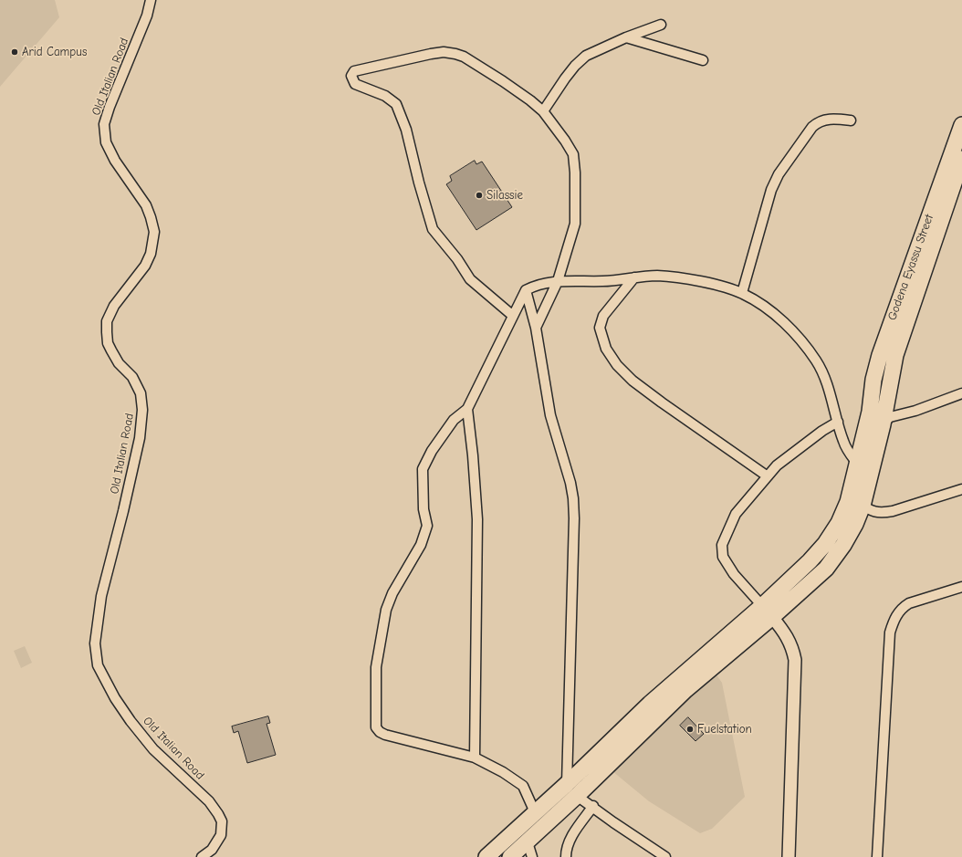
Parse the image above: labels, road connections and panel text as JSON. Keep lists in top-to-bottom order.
{
  "streets": {
    "main road": ["Godena Eyassu Street"],
    "street": ["Old Italian Road"]
  },
  "places": ["Arid Campus", "Silassie", "Fuelstation"]
}
